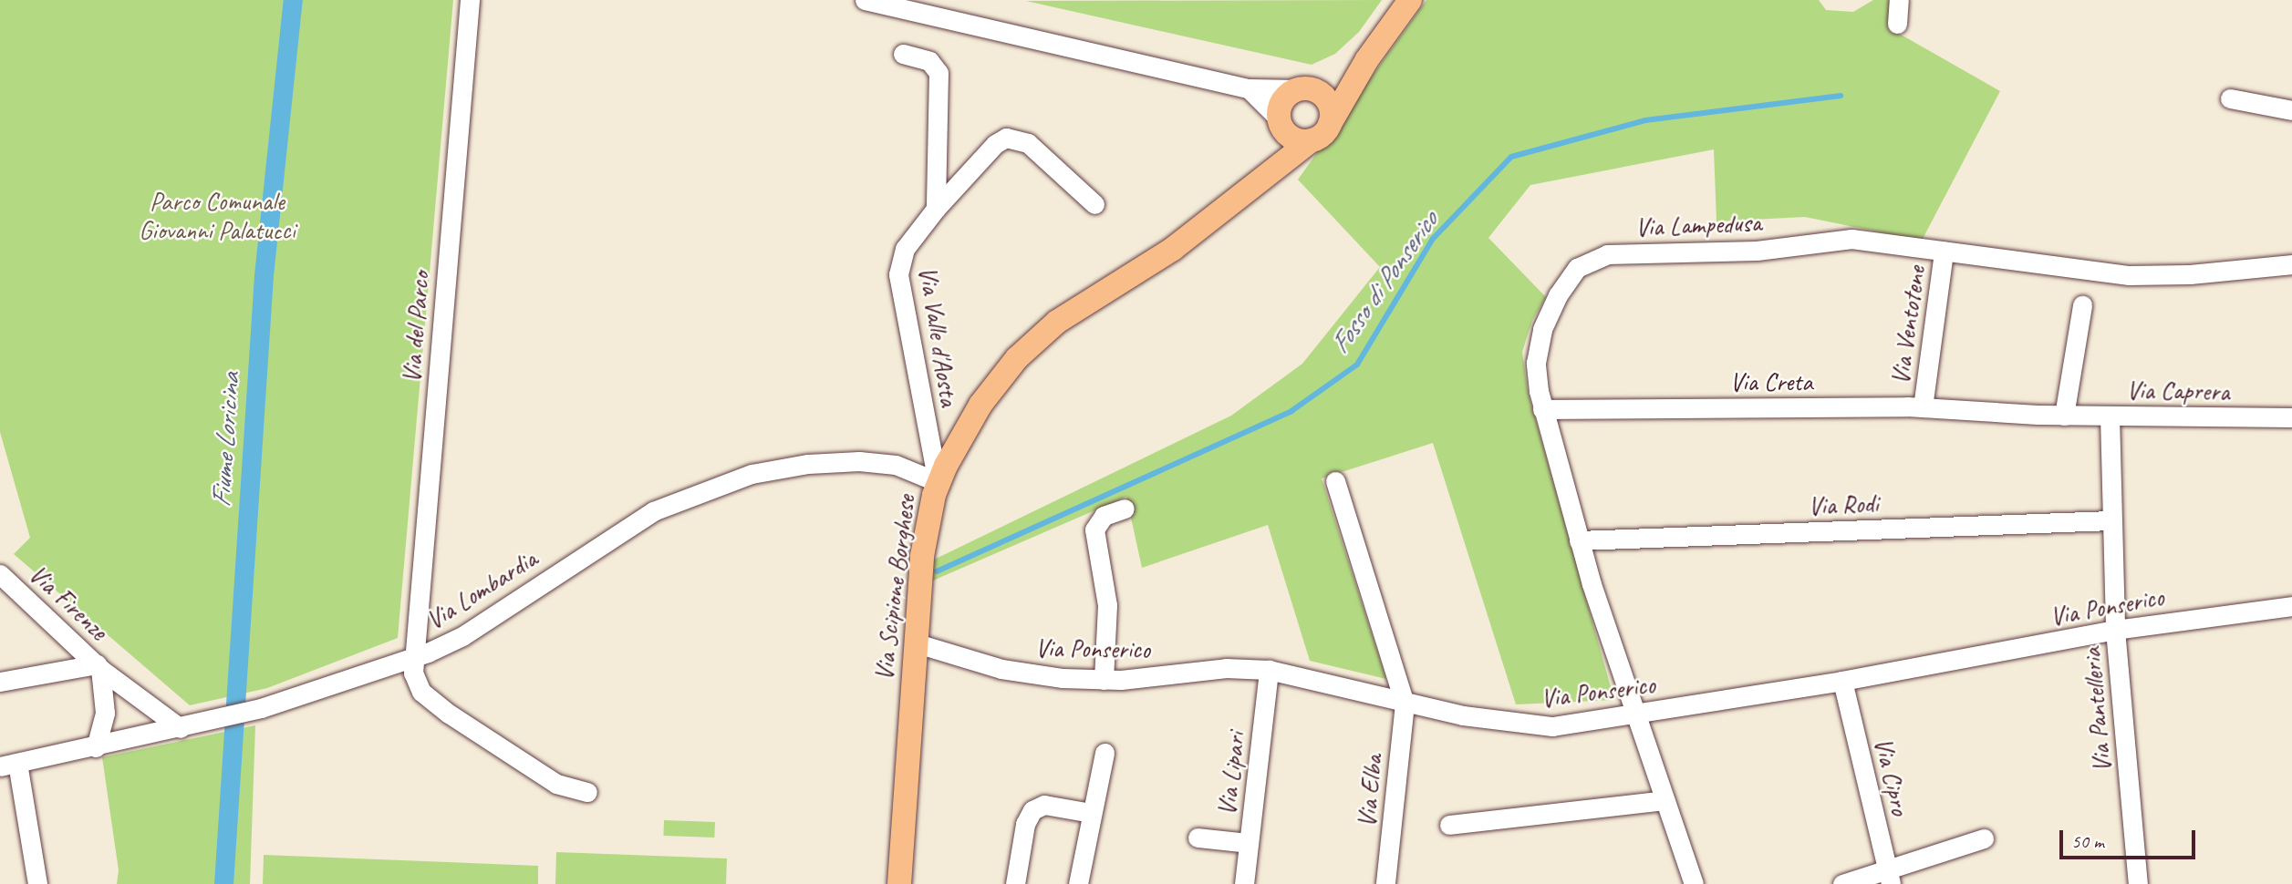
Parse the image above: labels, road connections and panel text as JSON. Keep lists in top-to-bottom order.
{
  "streets": {
    "main road": ["Via Scipione Borghese"],
    "street": [
      "Via Lampedusa",
      "Via Ventotene",
      "Via del Parco",
      "Via Valle d'Aosta",
      "Via Creta",
      "Via Caprera",
      "Via Rodi",
      "Via Lombardia",
      "Via Firenze",
      "Via Ponserico",
      "Via Pantelleria",
      "Via Lipari",
      "Via Cipro",
      "Via Elba"
    ]
  },
  "crossings": [
    ["Via Lampedusa", "Via Ventotene"],
    ["Via Lampedusa", "Via Creta"],
    ["Via Lampedusa", "Via Rodi"],
    ["Via Lampedusa", "Via Ponserico"],
    ["Via Ventotene", "Via Creta"],
    ["Via del Parco", "Via Lombardia"],
    ["Via Valle d'Aosta", "Via Scipione Borghese"],
    ["Via Valle d'Aosta", "Via Lombardia"],
    ["Via Creta", "Via Caprera"],
    ["Via Caprera", "Via Pantelleria"],
    ["Via Rodi", "Via Pantelleria"],
    ["Via Scipione Borghese", "Via Lombardia"],
    ["Via Scipione Borghese", "Via Ponserico"],
    ["Via Lombardia", "Via Firenze"],
    ["Via Ponserico", "Via Pantelleria"],
    ["Via Ponserico", "Via Lipari"],
    ["Via Ponserico", "Via Cipro"],
    ["Via Ponserico", "Via Elba"]
  ],
  "water": ["Fosso di Ponserico", "Fiume Loricina"],
  "parks": ["Parco Comunale Giovanni Palatucci"],
  "scale_bar": "50 m"
}
